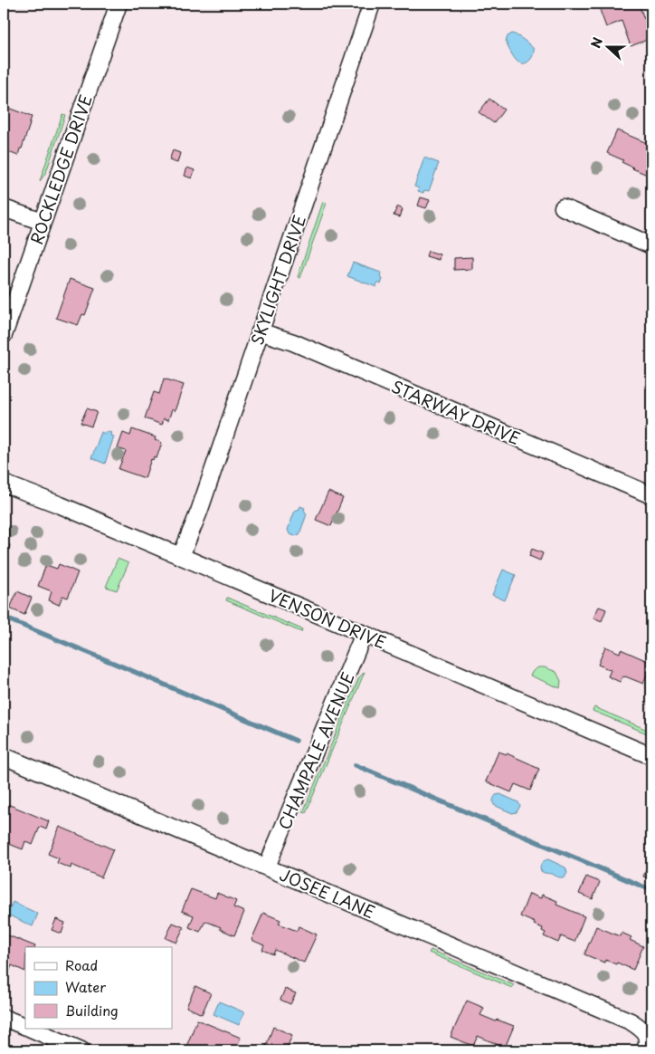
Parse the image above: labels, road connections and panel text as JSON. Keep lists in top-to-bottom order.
{
  "streets": {
    "street": [
      "ROCKLEDGE DRIVE",
      "SKYLIGHT DRIVE",
      "STARWAY DRIVE",
      "VENSON DRIVE",
      "CHAMPALE AVENUE",
      "JOSEE LANE"
    ]
  },
  "crossings": [
    ["SKYLIGHT DRIVE", "STARWAY DRIVE"],
    ["SKYLIGHT DRIVE", "VENSON DRIVE"],
    ["VENSON DRIVE", "CHAMPALE AVENUE"],
    ["CHAMPALE AVENUE", "JOSEE LANE"]
  ],
  "legend": ["Road", "Water", "Building"],
  "north": "left"
}
